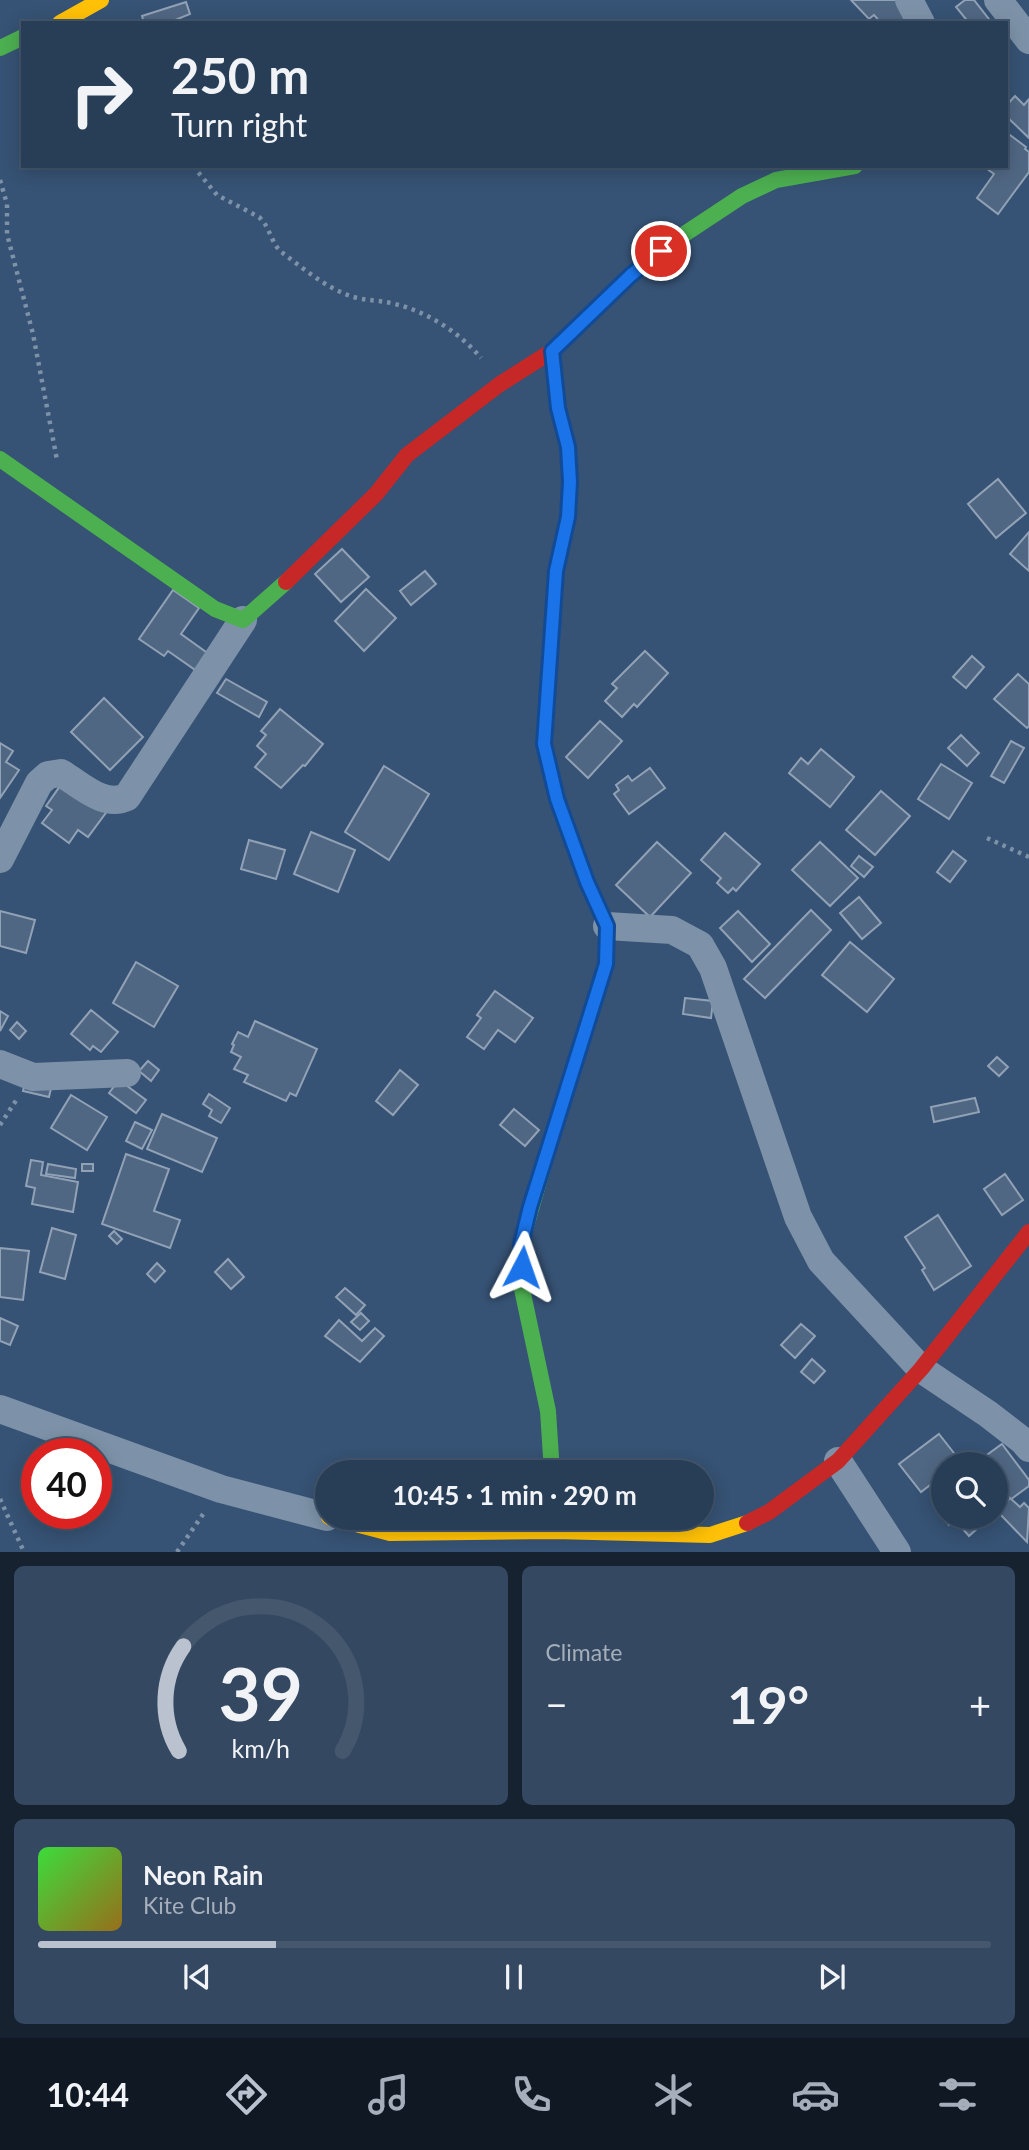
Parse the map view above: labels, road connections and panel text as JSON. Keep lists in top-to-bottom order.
{
  "page": {
    "turn": ["250 m", "Turn right"],
    "limit": "40",
    "trip": "10:45 · 1 min · 290 m",
    "tile": "Climate",
    "heat": ["−", "19°", "+"],
    "song": ["Neon Rain", "Kite Club"],
    "tabs": "10:44",
    "gauge": ["39", "km/h"]
  }
}
